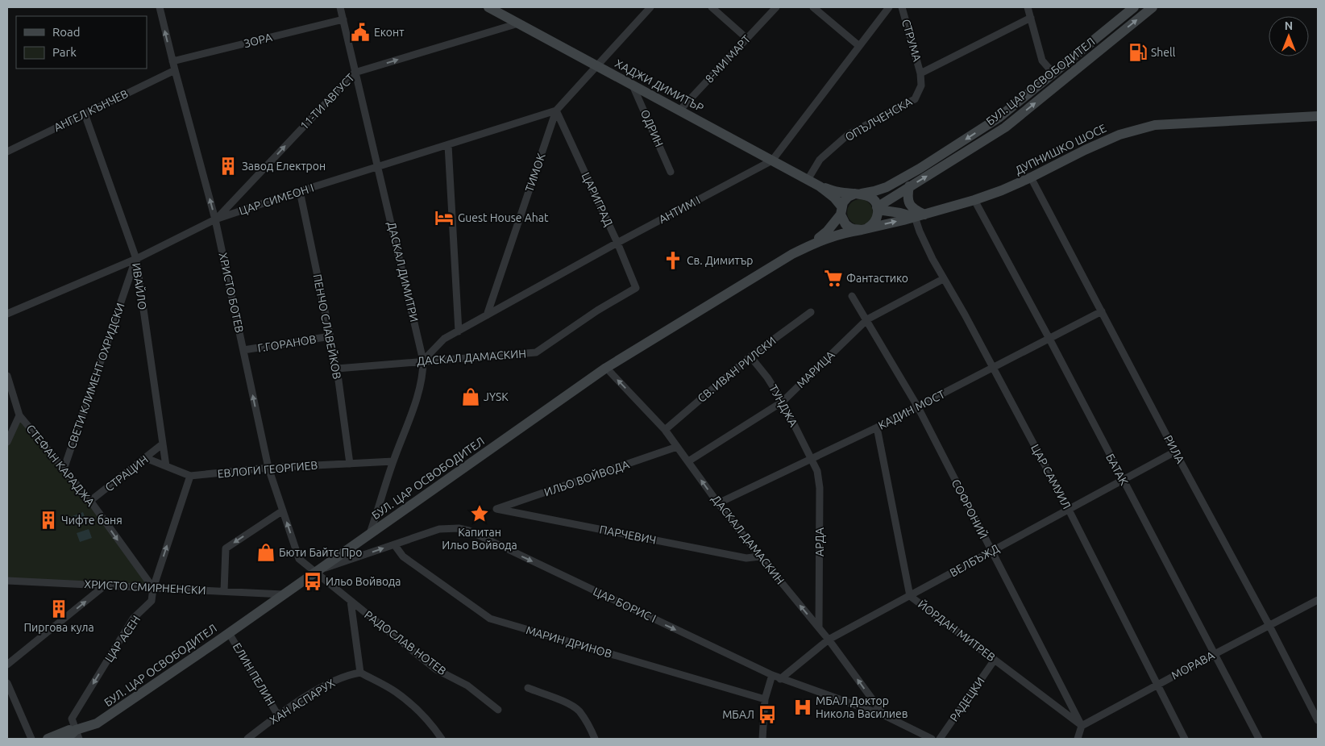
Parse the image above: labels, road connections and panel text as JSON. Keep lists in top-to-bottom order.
{
  "streets": {
    "main road": ["БУЛ. ЦАР ОСВОБОДИТЕЛ", "ХАДЖИ ДИМИТЪР", "ДУПНИШКО ШОСЕ"],
    "street": [
      "ЗОРА",
      "СТРУМА",
      "8-МИ МАРТ",
      "11-ТИ АВГУСТ",
      "АНГЕЛ КЪНЧЕВ",
      "ОПЪЛЧЕНСКА",
      "ОДРИН",
      "ТИМОК",
      "ЦАР СИМЕОН I",
      "ЦАРИГРАД",
      "АНТИМ I",
      "ДАСКАЛ ДИМИТРИ",
      "ИВАЙЛО",
      "ХРИСТО БОТЕВ",
      "ПЕНЧО СЛАВЕЙКОВ",
      "Г.ГОРАНОВ",
      "ДАСКАЛ ДАМАСКИН",
      "СВ. ИВАН РИЛСКИ",
      "МАРИЦА",
      "СВЕТИ КЛИМЕНТ ОХРИДСКИ",
      "ТУНДЖА",
      "КАДИН МОСТ",
      "РИЛА",
      "СТЕФАН КАРАДЖА",
      "ЕВЛОГИ ГЕОРГИЕВ",
      "БАТАК",
      "СТРАЦИН",
      "ЦАР САМУИЛ",
      "ИЛЬО ВОЙВОДА",
      "СОФРОНИЙ",
      "ПАРЧЕВИЧ",
      "АРДА",
      "ВЕЛБЪЖД",
      "ХРИСТО СМИРНЕНСКИ",
      "ЦАР БОРИС I",
      "ЙОРДАН МИТРЕВ",
      "ЦАР АСЕН",
      "МАРИН ДРИНОВ",
      "РАДОСЛАВ НОТЕВ",
      "МОРАВА",
      "ЕЛИН ПЕЛИН",
      "РАДЕЦКИ",
      "ХАН АСПАРУХ"
    ]
  },
  "crossings": [
    ["ЗОРА", "ДАСКАЛ ДИМИТРИ"],
    ["ЗОРА", "ХРИСТО БОТЕВ"],
    ["СТРУМА", "ОПЪЛЧЕНСКА"],
    ["8-МИ МАРТ", "ХАДЖИ ДИМИТЪР"],
    ["БУЛ. ЦАР ОСВОБОДИТЕЛ", "ДУПНИШКО ШОСЕ"],
    ["БУЛ. ЦАР ОСВОБОДИТЕЛ", "ДАСКАЛ ДИМИТРИ"],
    ["БУЛ. ЦАР ОСВОБОДИТЕЛ", "ХРИСТО БОТЕВ"],
    ["БУЛ. ЦАР ОСВОБОДИТЕЛ", "ДАСКАЛ ДАМАСКИН"],
    ["БУЛ. ЦАР ОСВОБОДИТЕЛ", "ХРИСТО СМИРНЕНСКИ"],
    ["БУЛ. ЦАР ОСВОБОДИТЕЛ", "ЦАР БОРИС I"],
    ["БУЛ. ЦАР ОСВОБОДИТЕЛ", "ЦАР АСЕН"],
    ["БУЛ. ЦАР ОСВОБОДИТЕЛ", "РАДОСЛАВ НОТЕВ"],
    ["БУЛ. ЦАР ОСВОБОДИТЕЛ", "ЕЛИН ПЕЛИН"],
    ["ХАДЖИ ДИМИТЪР", "11-ТИ АВГУСТ"],
    ["ХАДЖИ ДИМИТЪР", "ОПЪЛЧЕНСКА"],
    ["ХАДЖИ ДИМИТЪР", "ОДРИН"],
    ["ХАДЖИ ДИМИТЪР", "ТИМОК"],
    ["ХАДЖИ ДИМИТЪР", "АНТИМ I"],
    ["11-ТИ АВГУСТ", "ЦАР СИМЕОН I"],
    ["11-ТИ АВГУСТ", "ДАСКАЛ ДИМИТРИ"],
    ["11-ТИ АВГУСТ", "ХРИСТО БОТЕВ"],
    ["АНГЕЛ КЪНЧЕВ", "ИВАЙЛО"],
    ["АНГЕЛ КЪНЧЕВ", "ХРИСТО БОТЕВ"],
    ["ДУПНИШКО ШОСЕ", "РИЛА"],
    ["ДУПНИШКО ШОСЕ", "БАТАК"],
    ["ДУПНИШКО ШОСЕ", "ЦАР САМУИЛ"],
    ["ТИМОК", "ЦАР СИМЕОН I"],
    ["ТИМОК", "ЦАРИГРАД"],
    ["ТИМОК", "АНТИМ I"],
    ["ЦАР СИМЕОН I", "ЦАРИГРАД"],
    ["ЦАР СИМЕОН I", "ДАСКАЛ ДИМИТРИ"],
    ["ЦАР СИМЕОН I", "ИВАЙЛО"],
    ["ЦАР СИМЕОН I", "ХРИСТО БОТЕВ"],
    ["ЦАР СИМЕОН I", "ПЕНЧО СЛАВЕЙКОВ"],
    ["ЦАР СИМЕОН I", "СВЕТИ КЛИМЕНТ ОХРИДСКИ"],
    ["ЦАРИГРАД", "АНТИМ I"],
    ["ЦАРИГРАД", "ДАСКАЛ ДАМАСКИН"],
    ["АНТИМ I", "ДАСКАЛ ДИМИТРИ"],
    ["АНТИМ I", "ДАСКАЛ ДАМАСКИН"],
    ["ДАСКАЛ ДИМИТРИ", "ДАСКАЛ ДАМАСКИН"],
    ["ДАСКАЛ ДИМИТРИ", "ЕВЛОГИ ГЕОРГИЕВ"],
    ["ИВАЙЛО", "СВЕТИ КЛИМЕНТ ОХРИДСКИ"],
    ["ИВАЙЛО", "ЕВЛОГИ ГЕОРГИЕВ"],
    ["ИВАЙЛО", "СТРАЦИН"],
    ["ХРИСТО БОТЕВ", "Г.ГОРАНОВ"],
    ["ХРИСТО БОТЕВ", "ЕВЛОГИ ГЕОРГИЕВ"],
    ["ХРИСТО БОТЕВ", "ЦАР БОРИС I"],
    ["ХРИСТО БОТЕВ", "РАДОСЛАВ НОТЕВ"],
    ["ПЕНЧО СЛАВЕЙКОВ", "Г.ГОРАНОВ"],
    ["ПЕНЧО СЛАВЕЙКОВ", "ДАСКАЛ ДАМАСКИН"],
    ["ПЕНЧО СЛАВЕЙКОВ", "ЕВЛОГИ ГЕОРГИЕВ"],
    ["ДАСКАЛ ДАМАСКИН", "СВ. ИВАН РИЛСКИ"],
    ["ДАСКАЛ ДАМАСКИН", "МАРИЦА"],
    ["ДАСКАЛ ДАМАСКИН", "КАДИН МОСТ"],
    ["ДАСКАЛ ДАМАСКИН", "ИЛЬО ВОЙВОДА"],
    ["ДАСКАЛ ДАМАСКИН", "ПАРЧЕВИЧ"],
    ["ДАСКАЛ ДАМАСКИН", "АРДА"],
    ["ДАСКАЛ ДАМАСКИН", "ВЕЛБЪЖД"],
    ["ДАСКАЛ ДАМАСКИН", "ЦАР БОРИС I"],
    ["СВ. ИВАН РИЛСКИ", "ТУНДЖА"],
    ["МАРИЦА", "ТУНДЖА"],
    ["МАРИЦА", "ЦАР САМУИЛ"],
    ["МАРИЦА", "СОФРОНИЙ"],
    ["СВЕТИ КЛИМЕНТ ОХРИДСКИ", "СТЕФАН КАРАДЖА"],
    ["ТУНДЖА", "КАДИН МОСТ"],
    ["ТУНДЖА", "АРДА"],
    ["КАДИН МОСТ", "РИЛА"],
    ["КАДИН МОСТ", "БАТАК"],
    ["КАДИН МОСТ", "ЦАР САМУИЛ"],
    ["КАДИН МОСТ", "СОФРОНИЙ"],
    ["КАДИН МОСТ", "АРДА"],
    ["КАДИН МОСТ", "ЙОРДАН МИТРЕВ"],
    ["РИЛА", "ВЕЛБЪЖД"],
    ["РИЛА", "МОРАВА"],
    ["СТЕФАН КАРАДЖА", "СТРАЦИН"],
    ["СТЕФАН КАРАДЖА", "ХРИСТО СМИРНЕНСКИ"],
    ["СТЕФАН КАРАДЖА", "ЦАР АСЕН"],
    ["ЕВЛОГИ ГЕОРГИЕВ", "СТРАЦИН"],
    ["ЕВЛОГИ ГЕОРГИЕВ", "ЦАР АСЕН"],
    ["БАТАК", "ВЕЛБЪЖД"],
    ["БАТАК", "МОРАВА"],
    ["ЦАР САМУИЛ", "ВЕЛБЪЖД"],
    ["ЦАР САМУИЛ", "МОРАВА"],
    ["ИЛЬО ВОЙВОДА", "ПАРЧЕВИЧ"],
    ["СОФРОНИЙ", "ВЕЛБЪЖД"],
    ["СОФРОНИЙ", "ЙОРДАН МИТРЕВ"],
    ["СОФРОНИЙ", "МОРАВА"],
    ["ВЕЛБЪЖД", "ЦАР БОРИС I"],
    ["ВЕЛБЪЖД", "ЙОРДАН МИТРЕВ"],
    ["ХРИСТО СМИРНЕНСКИ", "ЦАР АСЕН"],
    ["ЦАР БОРИС I", "МАРИН ДРИНОВ"],
    ["ЦАР БОРИС I", "РАДОСЛАВ НОТЕВ"],
    ["ЙОРДАН МИТРЕВ", "МОРАВА"],
    ["ЙОРДАН МИТРЕВ", "РАДЕЦКИ"],
    ["ЕЛИН ПЕЛИН", "ХАН АСПАРУХ"]
  ],
  "one_way": [
    "11-ТИ АВГУСТ",
    "ХРИСТО БОТЕВ",
    "ДАСКАЛ ДАМАСКИН",
    "СТЕФАН КАРАДЖА",
    "ЦАР БОРИС I"
  ],
  "places": {
    "public building": ["Еконт"],
    "fuel station": ["Shell"],
    "building": ["Завод Електрон", "Чифте баня", "Пиргова кула"],
    "hotel": ["Guest House Ahat"],
    "church": ["Св. Димитър"],
    "supermarket": ["Фантастико"],
    "shop": ["JYSK", "Бюти Байтс Про"],
    "place": ["Капитан Ильо Войвода"],
    "bus stop": ["Ильо Войвода", "МБАЛ"],
    "hospital": ["МБАЛ Доктор Никола Василиев"]
  },
  "legend": ["Road", "Park"],
  "north": "top"
}
